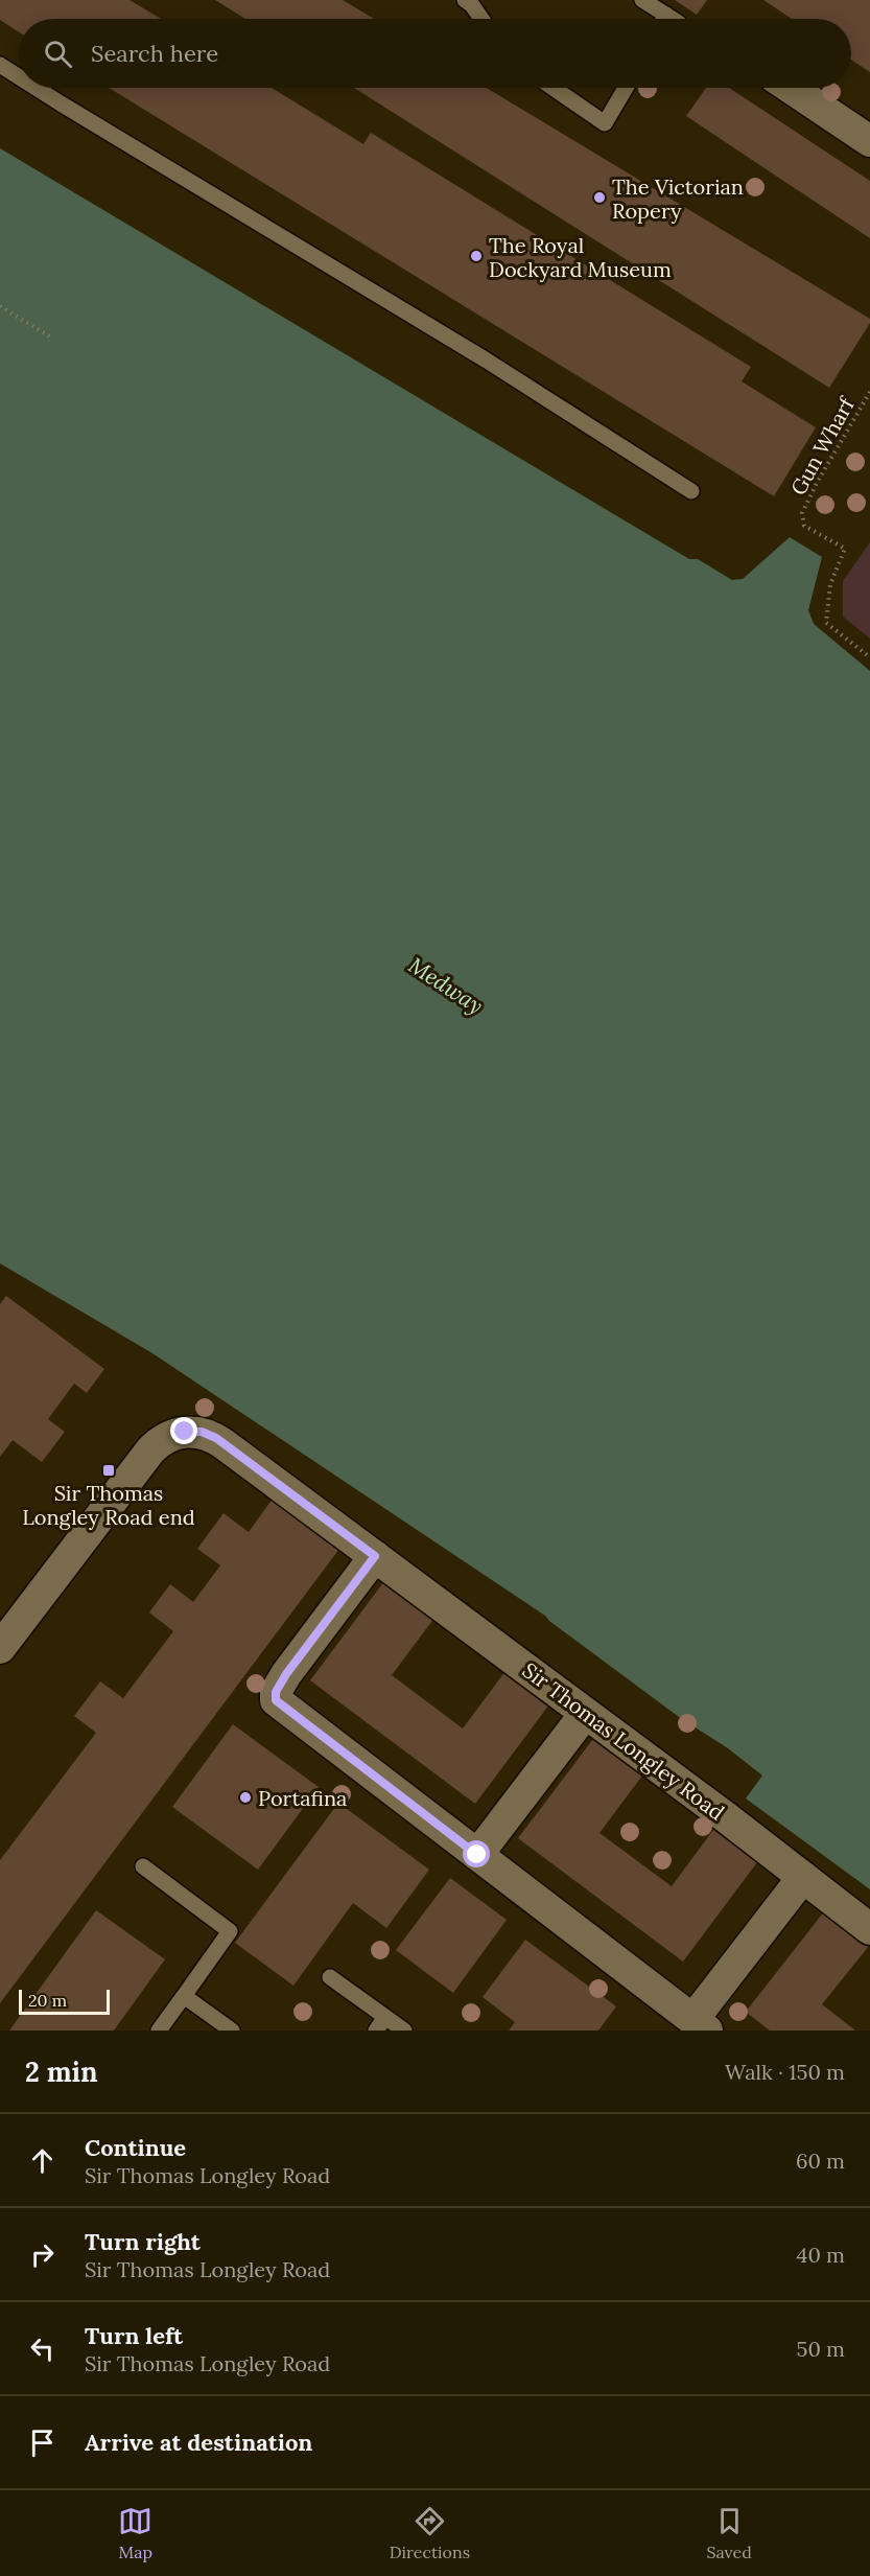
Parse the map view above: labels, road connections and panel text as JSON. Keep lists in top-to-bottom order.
{
  "streets": {
    "street": ["Sir Thomas Longley Road"],
    "path": ["Gun Wharf"]
  },
  "water": ["Medway"],
  "places": {
    "other": ["The Victorian Ropery", "The Royal Dockyard Museum", "Portafina"],
    "transit": ["Sir Thomas Longley Road end"]
  },
  "scale_bar": "20 m",
  "page": {
    "search": "Search here",
    "scale": "20 m",
    "heading": ["2 min", "Walk · 150 m"],
    "list": [
      ["Continue", "Sir Thomas Longley Road", "60 m"],
      ["Turn right", "Sir Thomas Longley Road", "40 m"],
      ["Turn left", "Sir Thomas Longley Road", "50 m"],
      "Arrive at destination"
    ],
    "nav": ["Map", "Directions", "Saved"]
  }
}
